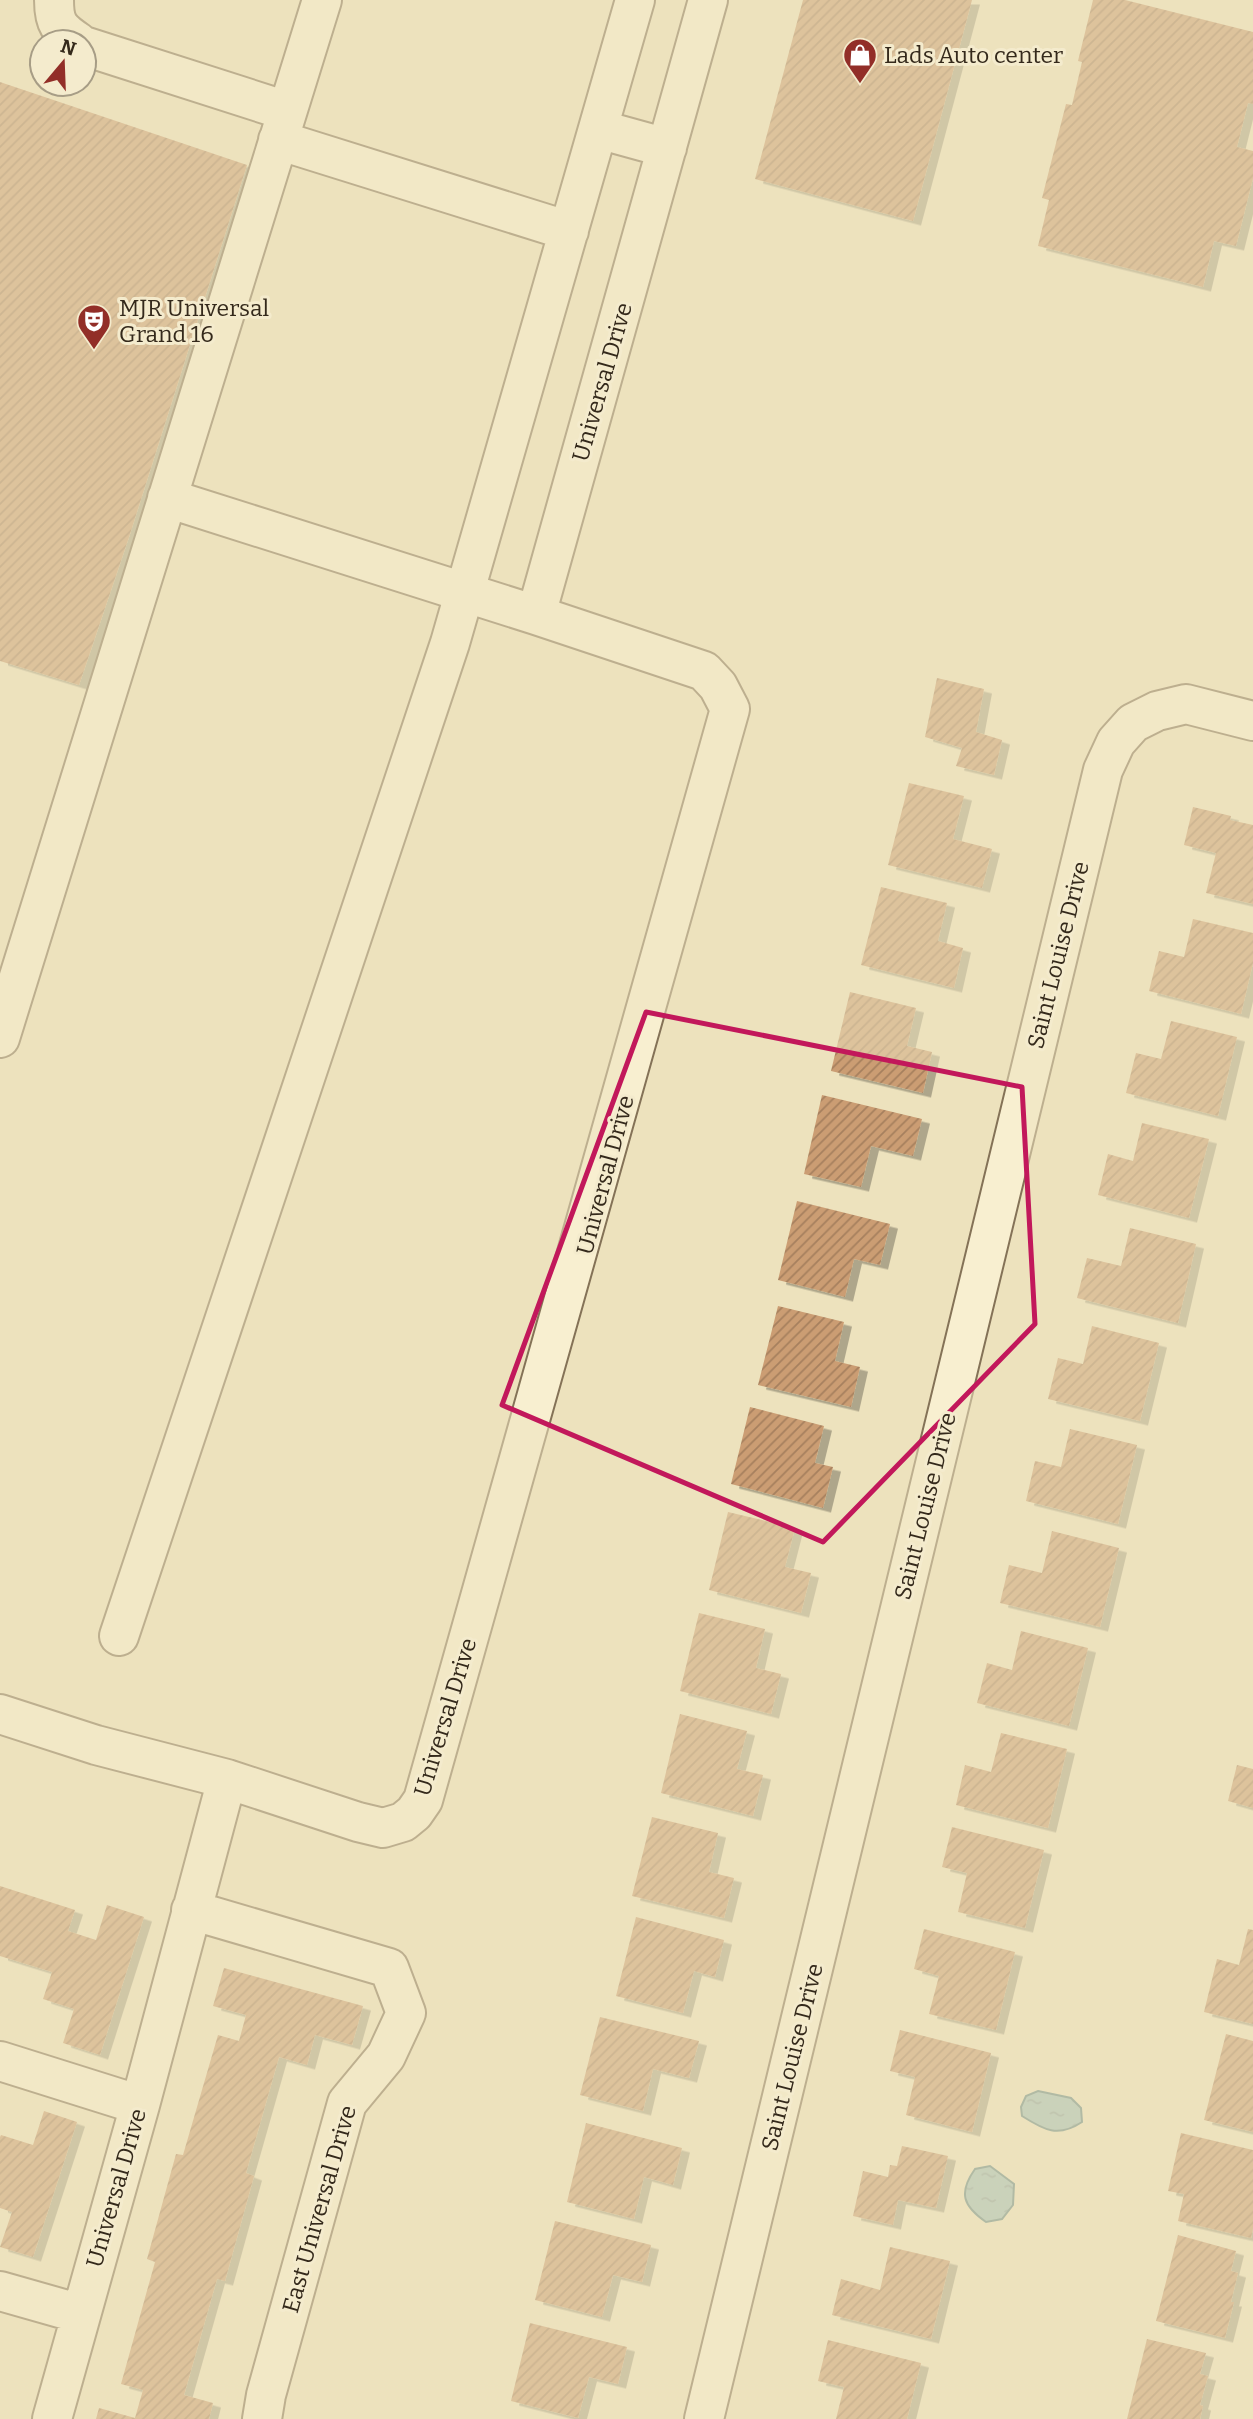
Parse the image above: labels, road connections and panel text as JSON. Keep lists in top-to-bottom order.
{
  "streets": {
    "street": ["Universal Drive", "Saint Louise Drive", "East Universal Drive"]
  },
  "crossings": [
    ["Universal Drive", "East Universal Drive"]
  ],
  "places": {
    "shop": ["Lads Auto center"],
    "theatre": ["MJR Universal Grand 16"]
  },
  "north": "top"
}
